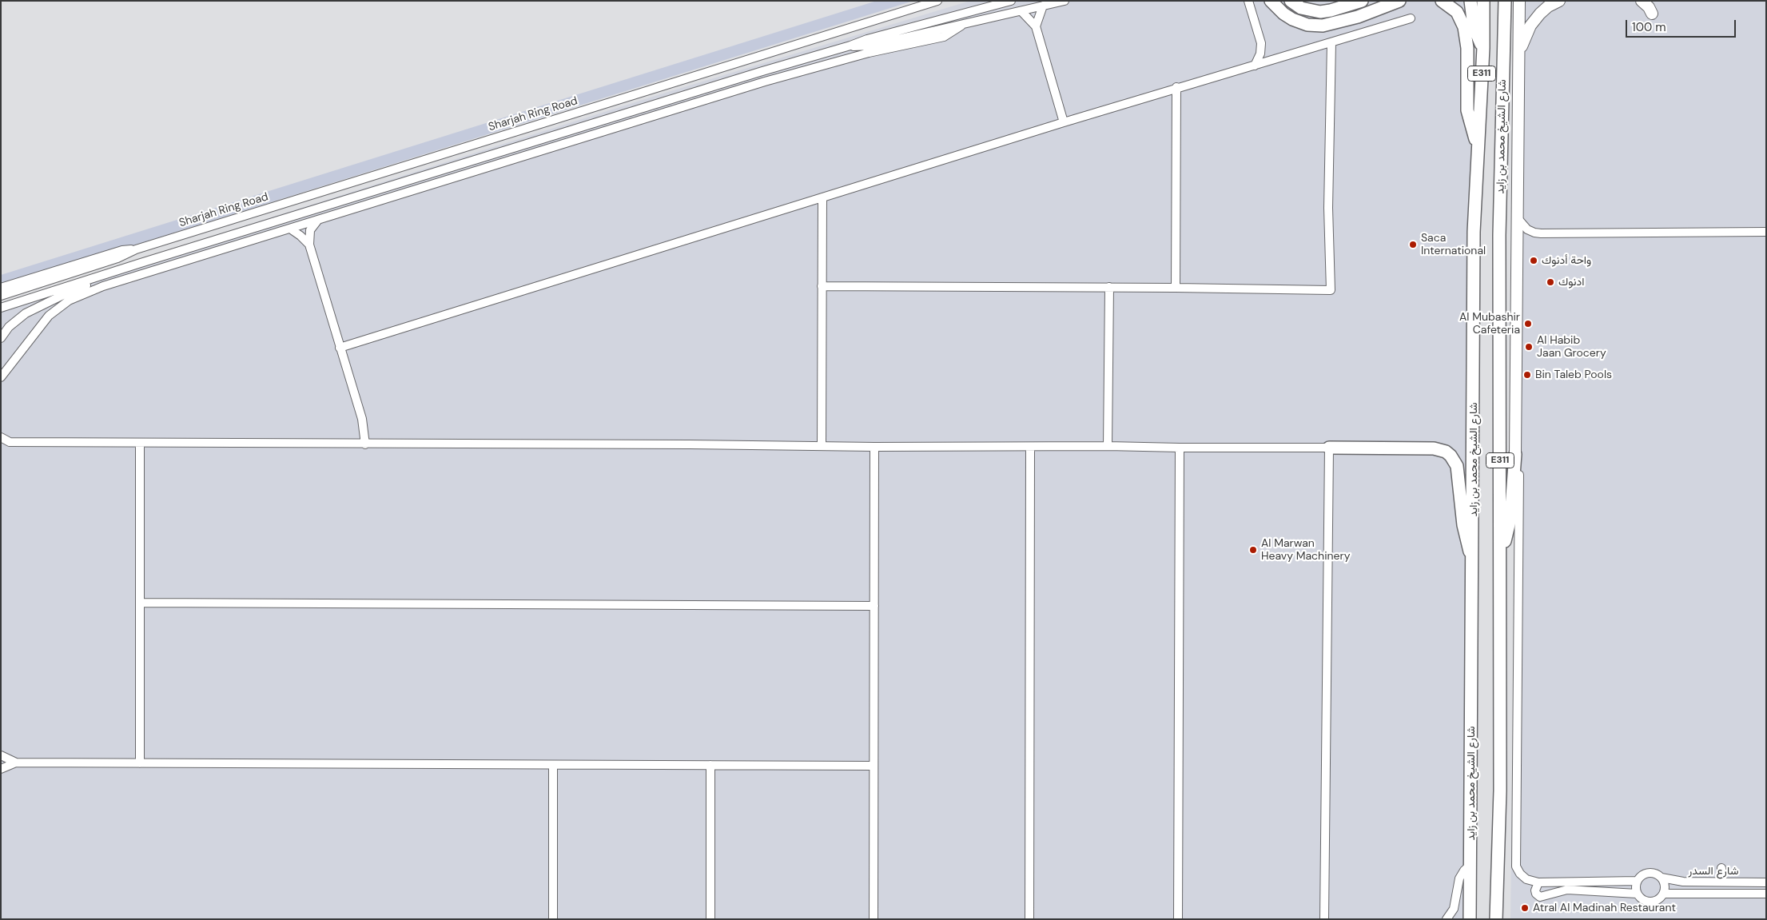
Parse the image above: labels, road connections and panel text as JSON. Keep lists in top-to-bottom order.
{
  "streets": {
    "highway": ["E311", "شارع الشيخ محمد بن زايد"],
    "street": ["Sharjah Ring Road", "شارع السدر"]
  },
  "places": [
    "Saca International",
    "واحة أدنوك",
    "ادنوك",
    "Al Mubashir Cafeteria",
    "Al Habib Jaan Grocery",
    "Bin Taleb Pools",
    "Al Marwan Heavy Machinery",
    "Atral Al Madinah Restaurant"
  ],
  "scale_bar": "100 m"
}
